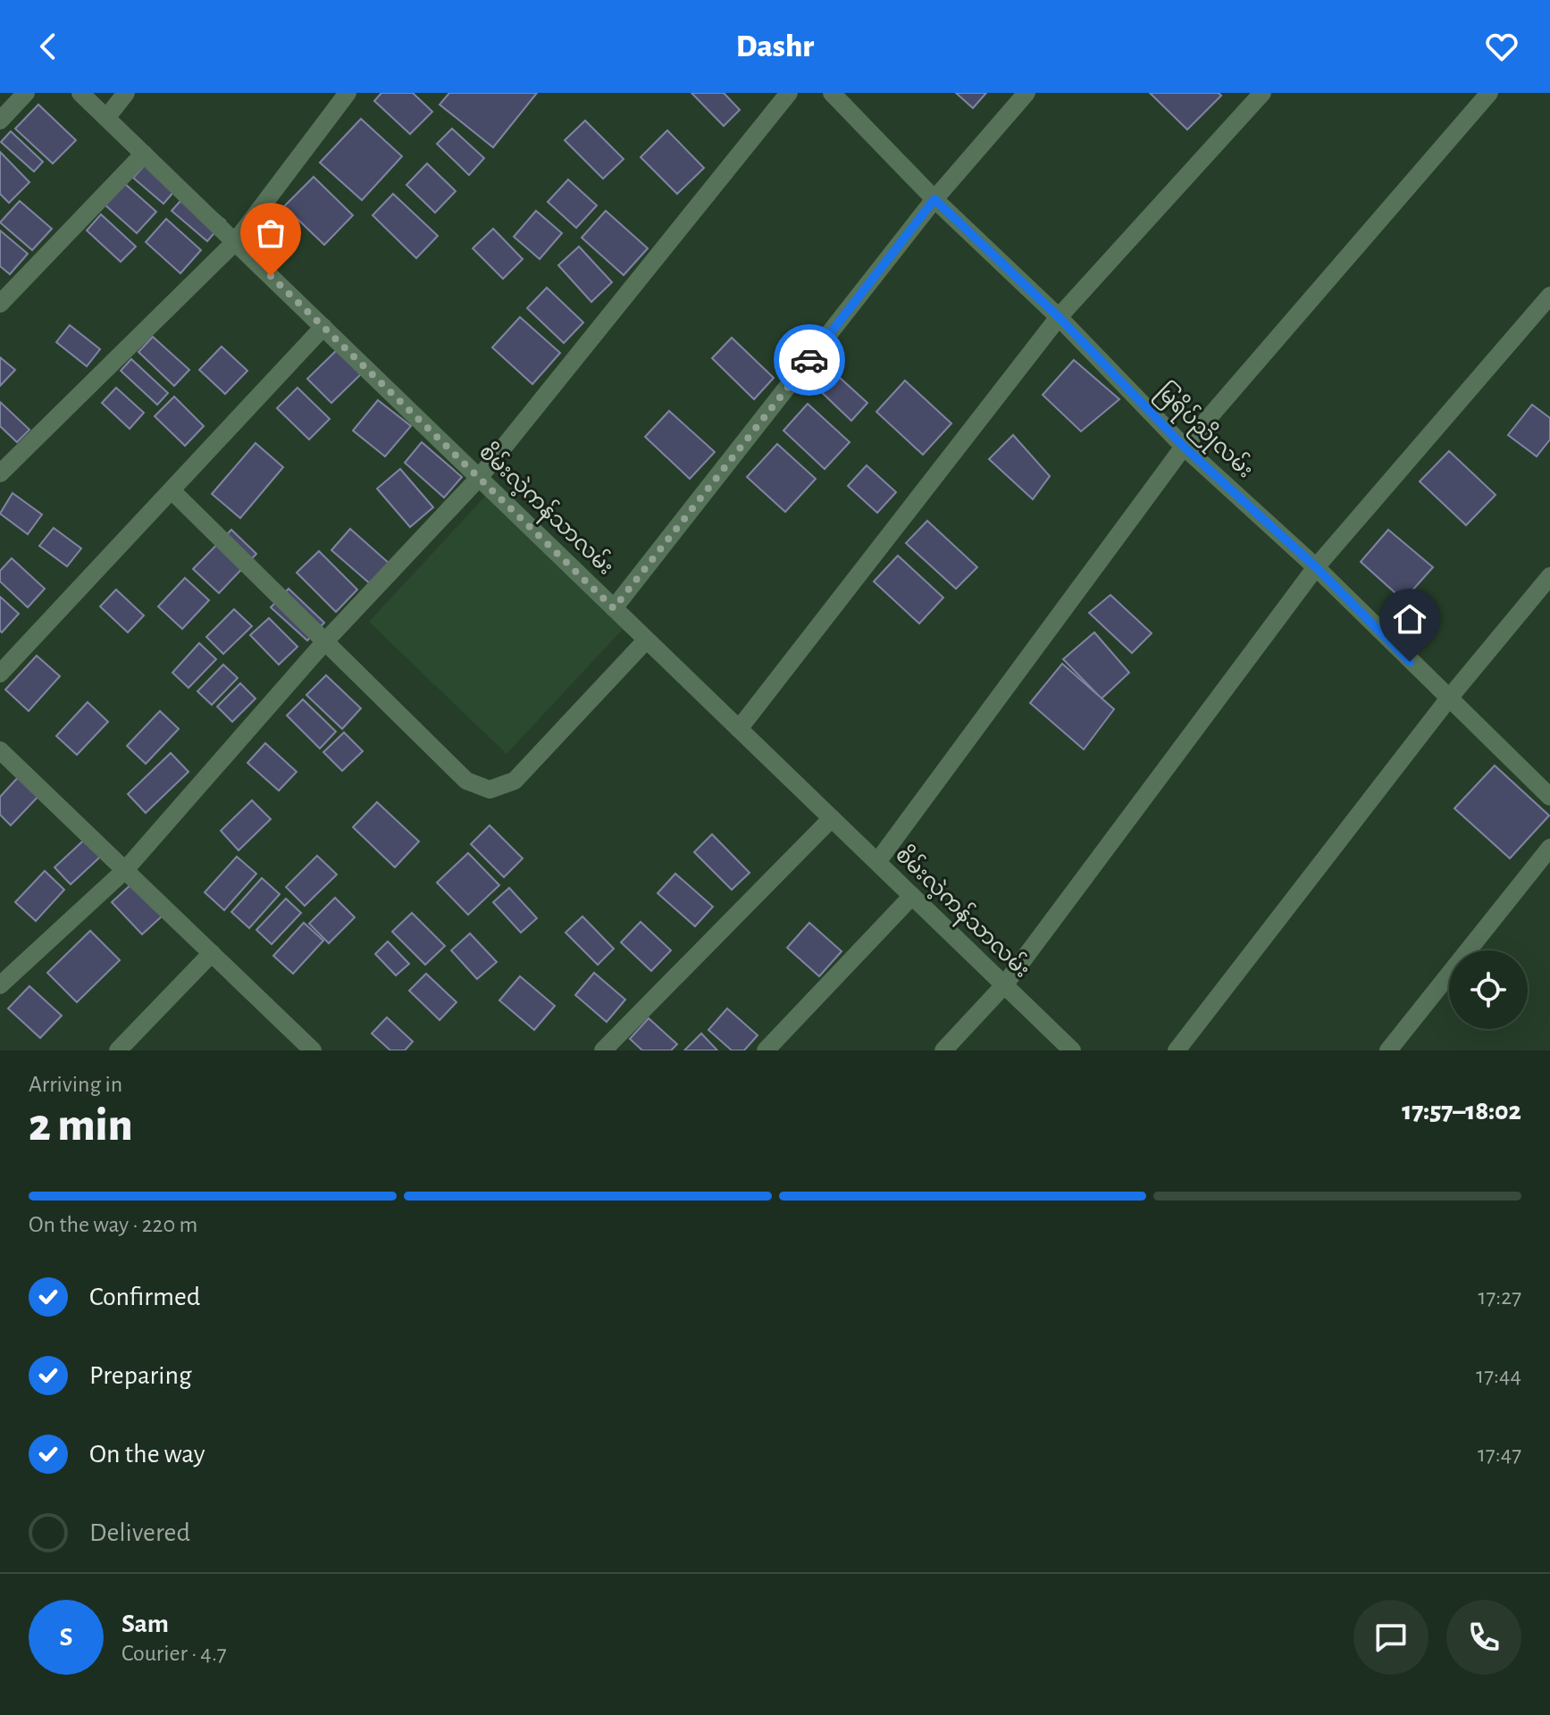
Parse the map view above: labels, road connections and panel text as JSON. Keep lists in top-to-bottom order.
{
  "streets": {
    "street": ["မြရိပ်ညိုလမ်း", "စိမ်းလဲ့ကန်သာလမ်း"]
  },
  "page": {
    "header": "Dashr",
    "heading": ["2 min", "Arriving in", "17:57–18:02"],
    "panel": ["Sam", "Courier · 4.7"],
    "bar": "On the way · 220 m",
    "list": [
      ["Confirmed", "17:27"],
      ["Preparing", "17:44"],
      ["On the way", "17:47"],
      "Delivered"
    ],
    "round": "S"
  }
}
